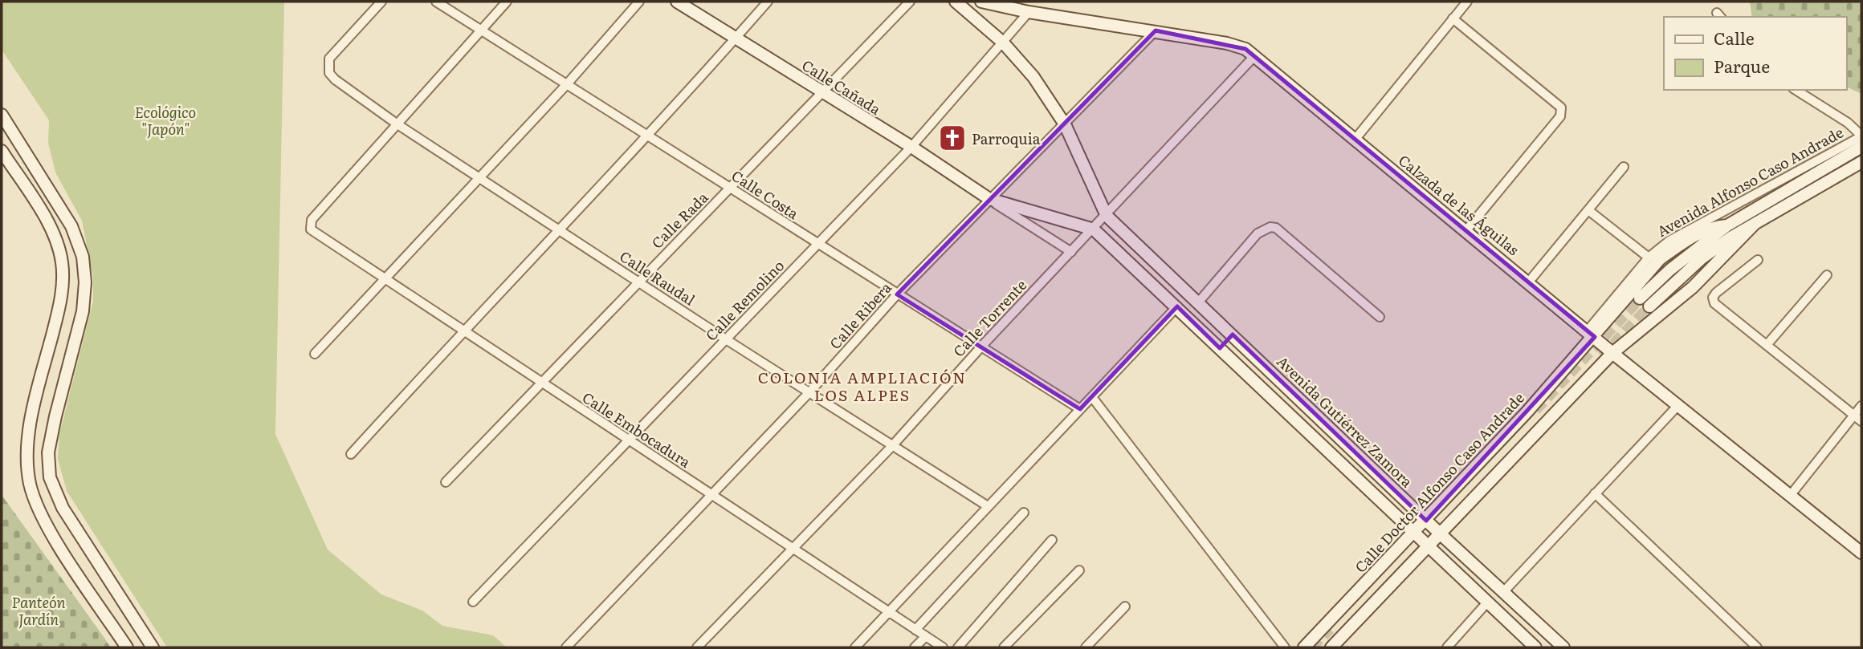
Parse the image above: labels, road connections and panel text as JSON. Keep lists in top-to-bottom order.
{
  "streets": {
    "main road": [
      "Calle Cañada",
      "Avenida Alfonso Caso Andrade",
      "Calzada de las Águilas",
      "Avenida Gutiérrez Zamora",
      "Calle Doctor Alfonso Caso Andrade"
    ],
    "street": [
      "Calle Costa",
      "Calle Rada",
      "Calle Raudal",
      "Calle Remolino",
      "Calle Ribera",
      "Calle Torrente",
      "Calle Embocadura"
    ]
  },
  "crossings": [
    ["Calle Cañada", "Calle Rada"],
    ["Calle Cañada", "Calle Remolino"],
    ["Calle Cañada", "Calle Ribera"],
    ["Calle Cañada", "Calle Torrente"],
    ["Avenida Alfonso Caso Andrade", "Calzada de las Águilas"],
    ["Avenida Alfonso Caso Andrade", "Calle Doctor Alfonso Caso Andrade"],
    ["Calle Costa", "Calle Rada"],
    ["Calle Costa", "Calle Remolino"],
    ["Calle Costa", "Calle Ribera"],
    ["Calle Costa", "Calle Torrente"],
    ["Calzada de las Águilas", "Calle Remolino"],
    ["Calzada de las Águilas", "Calle Ribera"],
    ["Calzada de las Águilas", "Calle Torrente"],
    ["Calzada de las Águilas", "Calle Doctor Alfonso Caso Andrade"],
    ["Calle Rada", "Calle Raudal"],
    ["Calle Rada", "Calle Embocadura"],
    ["Calle Raudal", "Calle Remolino"],
    ["Calle Raudal", "Calle Ribera"],
    ["Calle Raudal", "Calle Torrente"],
    ["Calle Raudal", "Calle Embocadura"],
    ["Calle Remolino", "Calle Embocadura"],
    ["Calle Ribera", "Calle Embocadura"],
    ["Calle Torrente", "Avenida Gutiérrez Zamora"],
    ["Calle Torrente", "Calle Embocadura"],
    ["Avenida Gutiérrez Zamora", "Calle Doctor Alfonso Caso Andrade"]
  ],
  "districts": ["COLONIA AMPLIACIÓN LOS ALPES"],
  "parks": ["Ecológico \"Japón\"", "Panteón Jardín"],
  "places": {
    "church": ["Parroquia"]
  },
  "legend": ["Calle", "Parque"]
}
